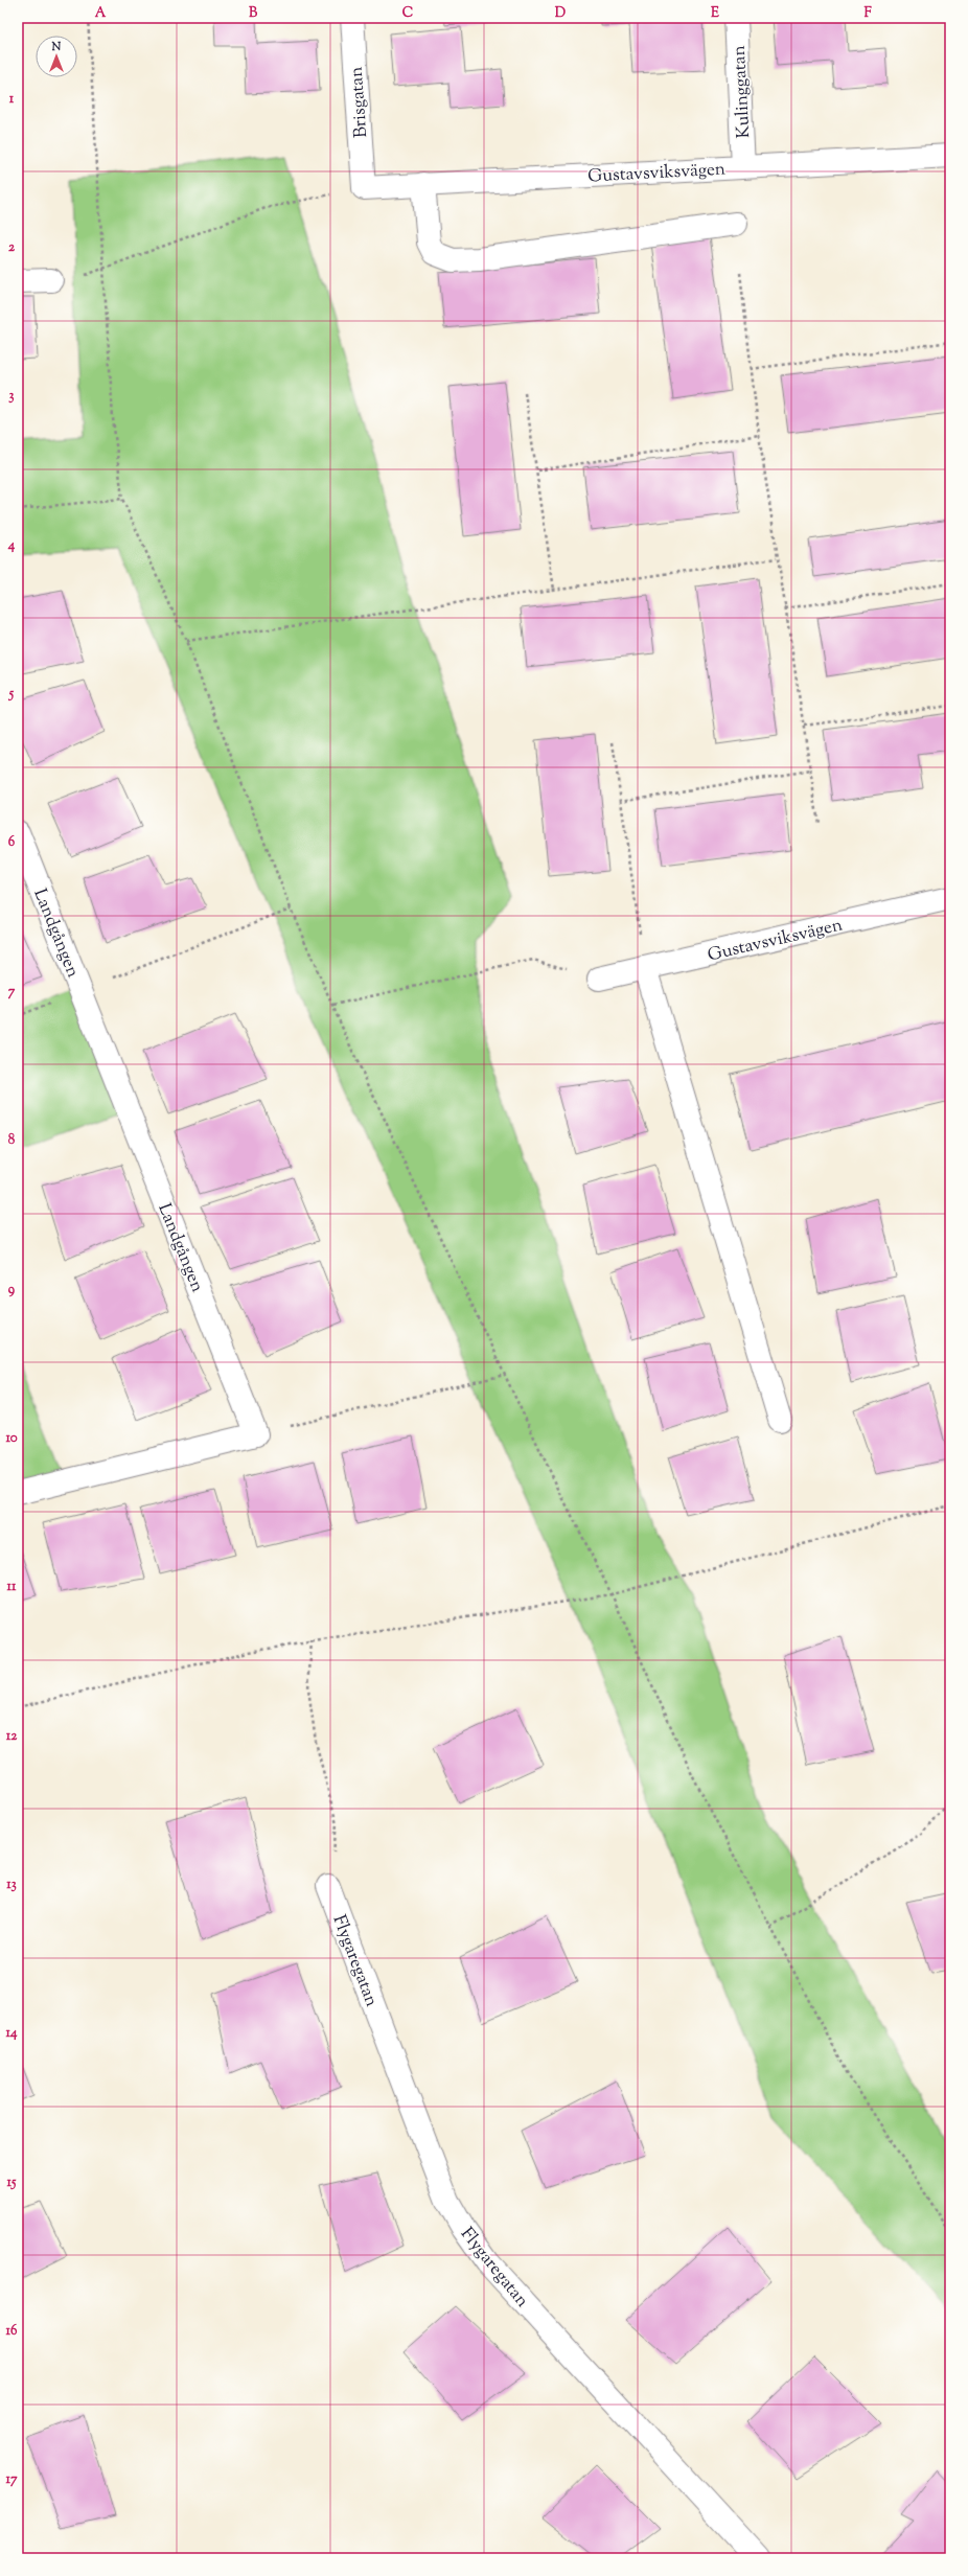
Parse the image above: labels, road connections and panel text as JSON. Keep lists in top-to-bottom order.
{
  "streets": {
    "street": [
      "Kulinggatan",
      "Brisgatan",
      "Gustavsviksvägen",
      "Landgången",
      "Flygaregatan"
    ]
  },
  "crossings": [
    ["Kulinggatan", "Gustavsviksvägen"],
    ["Brisgatan", "Gustavsviksvägen"]
  ],
  "north": "top",
  "grid": {
    "columns": [
      "A",
      "B",
      "C",
      "D",
      "E",
      "F"
    ],
    "rows": [
      "1",
      "2",
      "3",
      "4",
      "5",
      "6",
      "7",
      "8",
      "9",
      "10",
      "11",
      "12",
      "13",
      "14",
      "15",
      "16",
      "17"
    ]
  }
}
